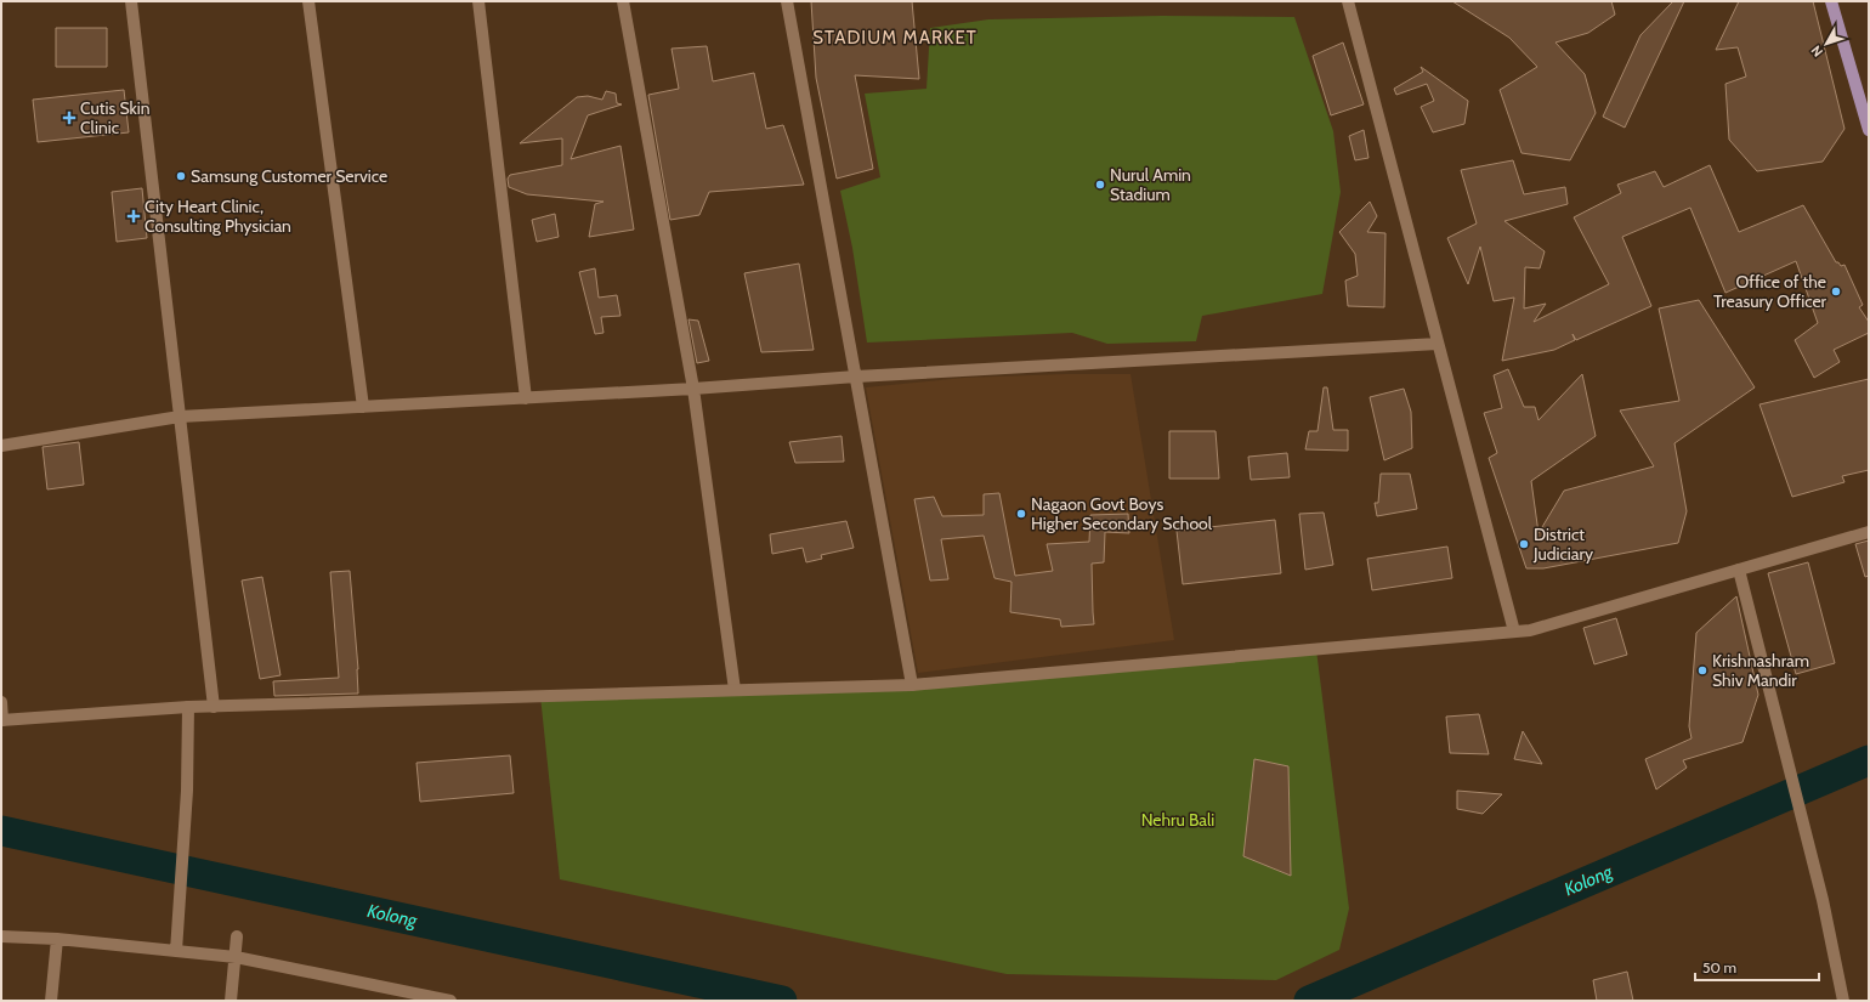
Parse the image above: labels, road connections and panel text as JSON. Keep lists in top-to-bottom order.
{
  "districts": ["STADIUM MARKET"],
  "water": ["Kolong"],
  "parks": ["Nehru Bali"],
  "places": {
    "health": ["Cutis Skin Clinic", "City Heart Clinic, Consulting Physician"],
    "other": [
      "Samsung Customer Service",
      "Nurul Amin Stadium",
      "Office of the Treasury Officer",
      "Nagaon Govt Boys Higher Secondary School",
      "District Judiciary",
      "Krishnashram Shiv Mandir"
    ]
  },
  "scale_bar": "50 m",
  "north": "bottom left"
}
